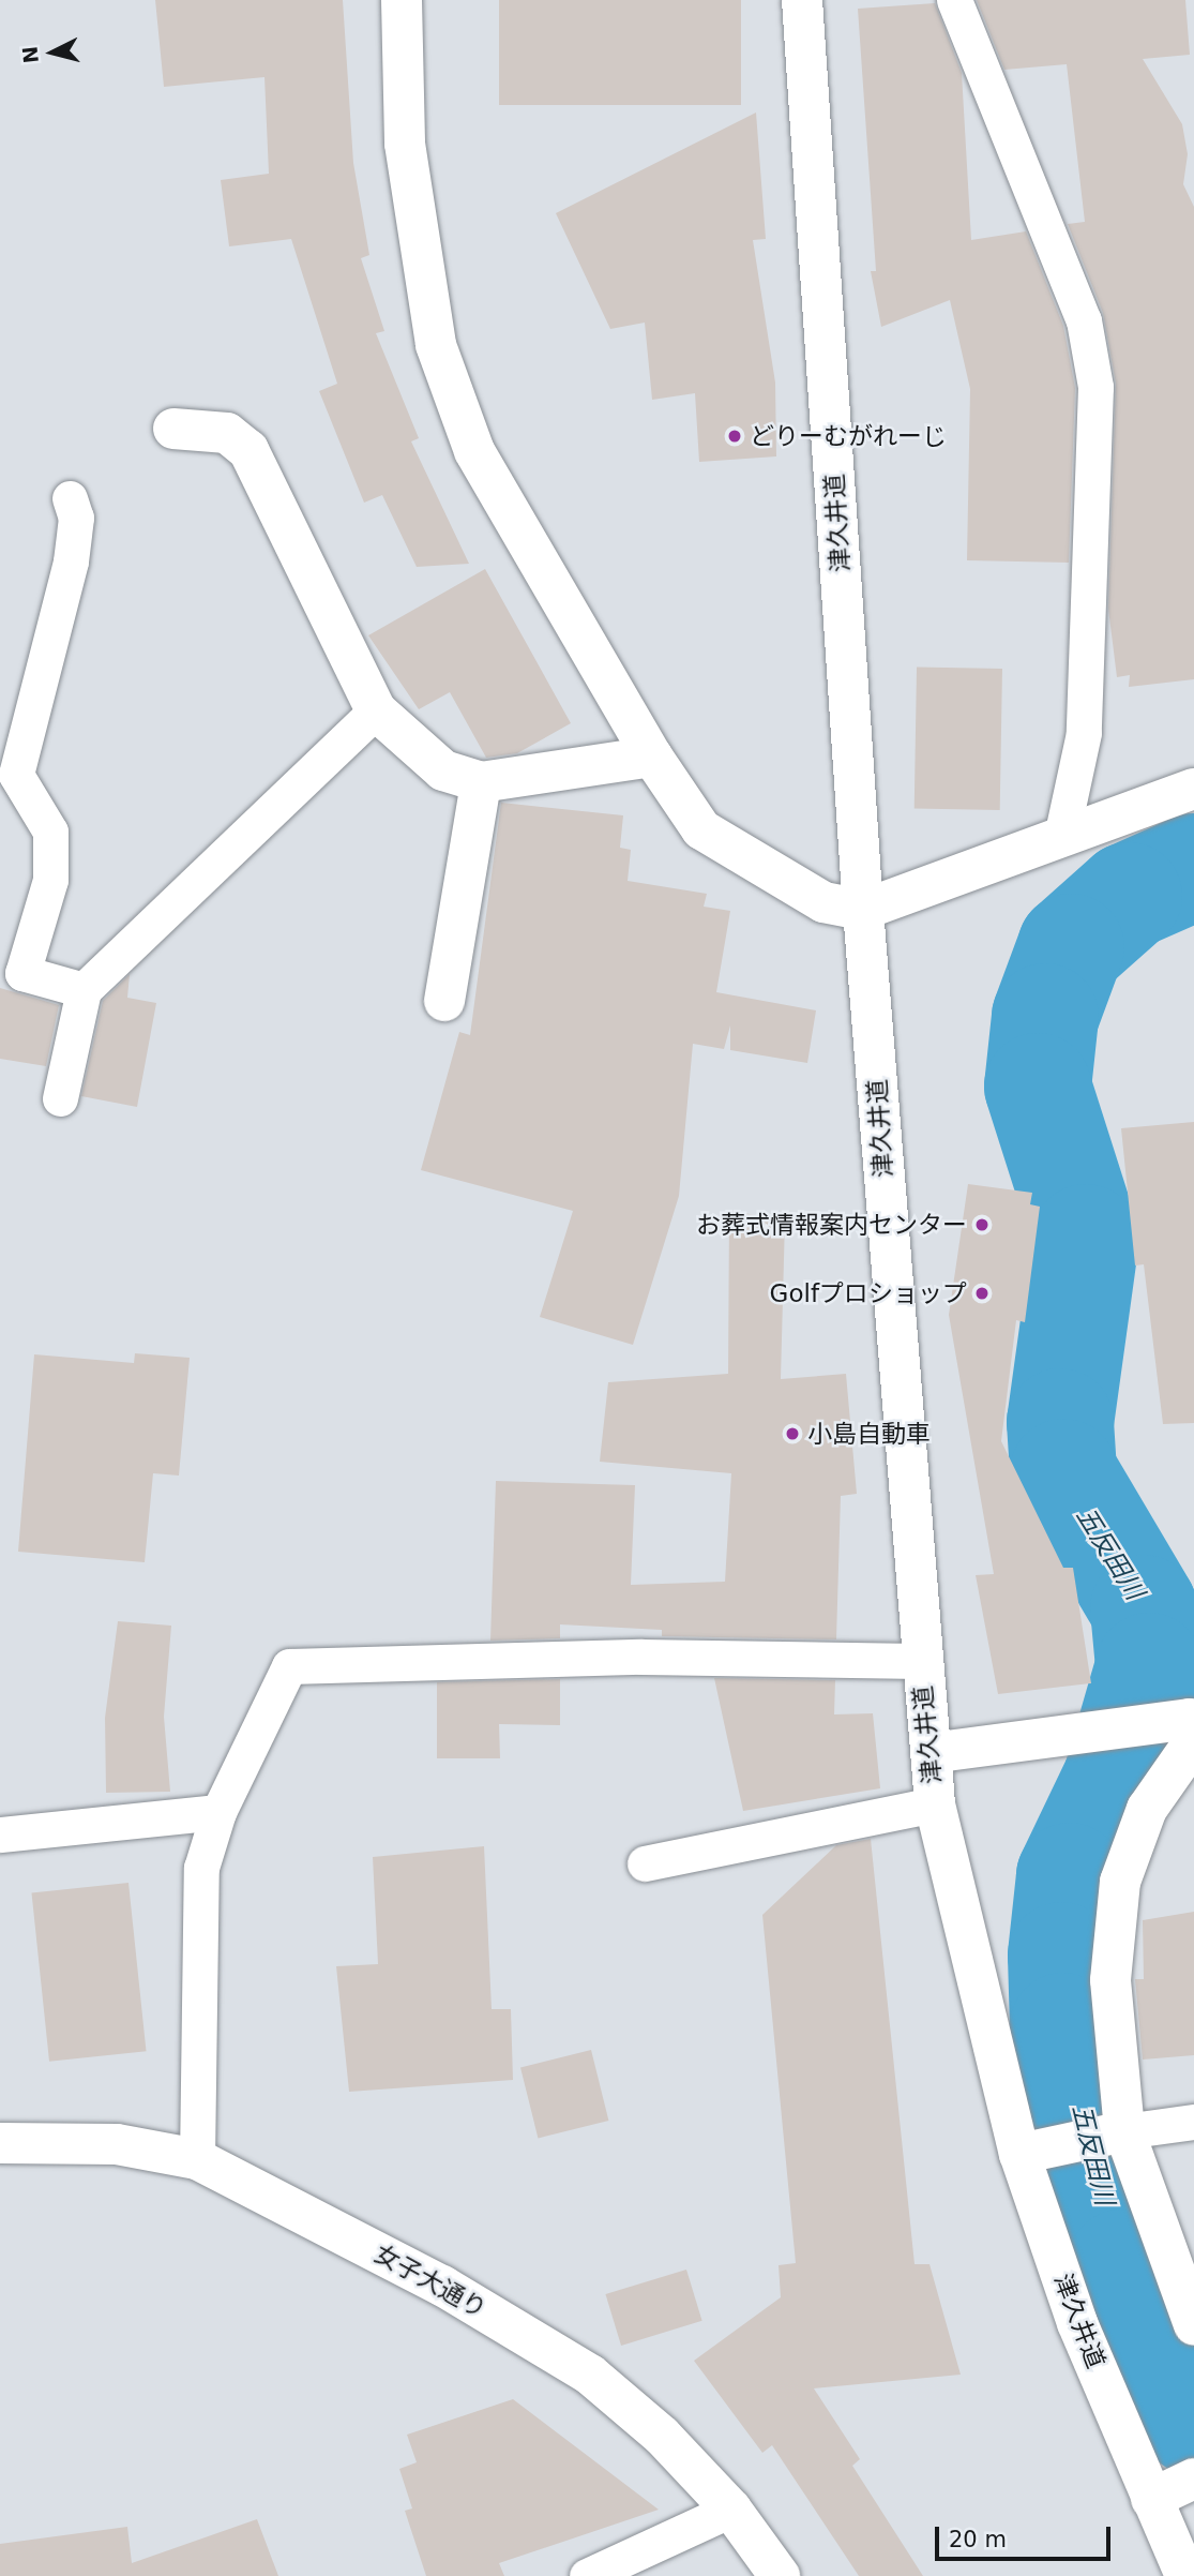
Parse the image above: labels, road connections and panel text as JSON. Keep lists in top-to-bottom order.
{
  "streets": {
    "street": ["津久井道", "女子大通り"]
  },
  "water": ["五反田川"],
  "places": [
    "どりーむがれーじ",
    "お葬式情報案内センター",
    "Golfプロショップ",
    "小島自動車"
  ],
  "scale_bar": "20 m",
  "north": "left"
}
